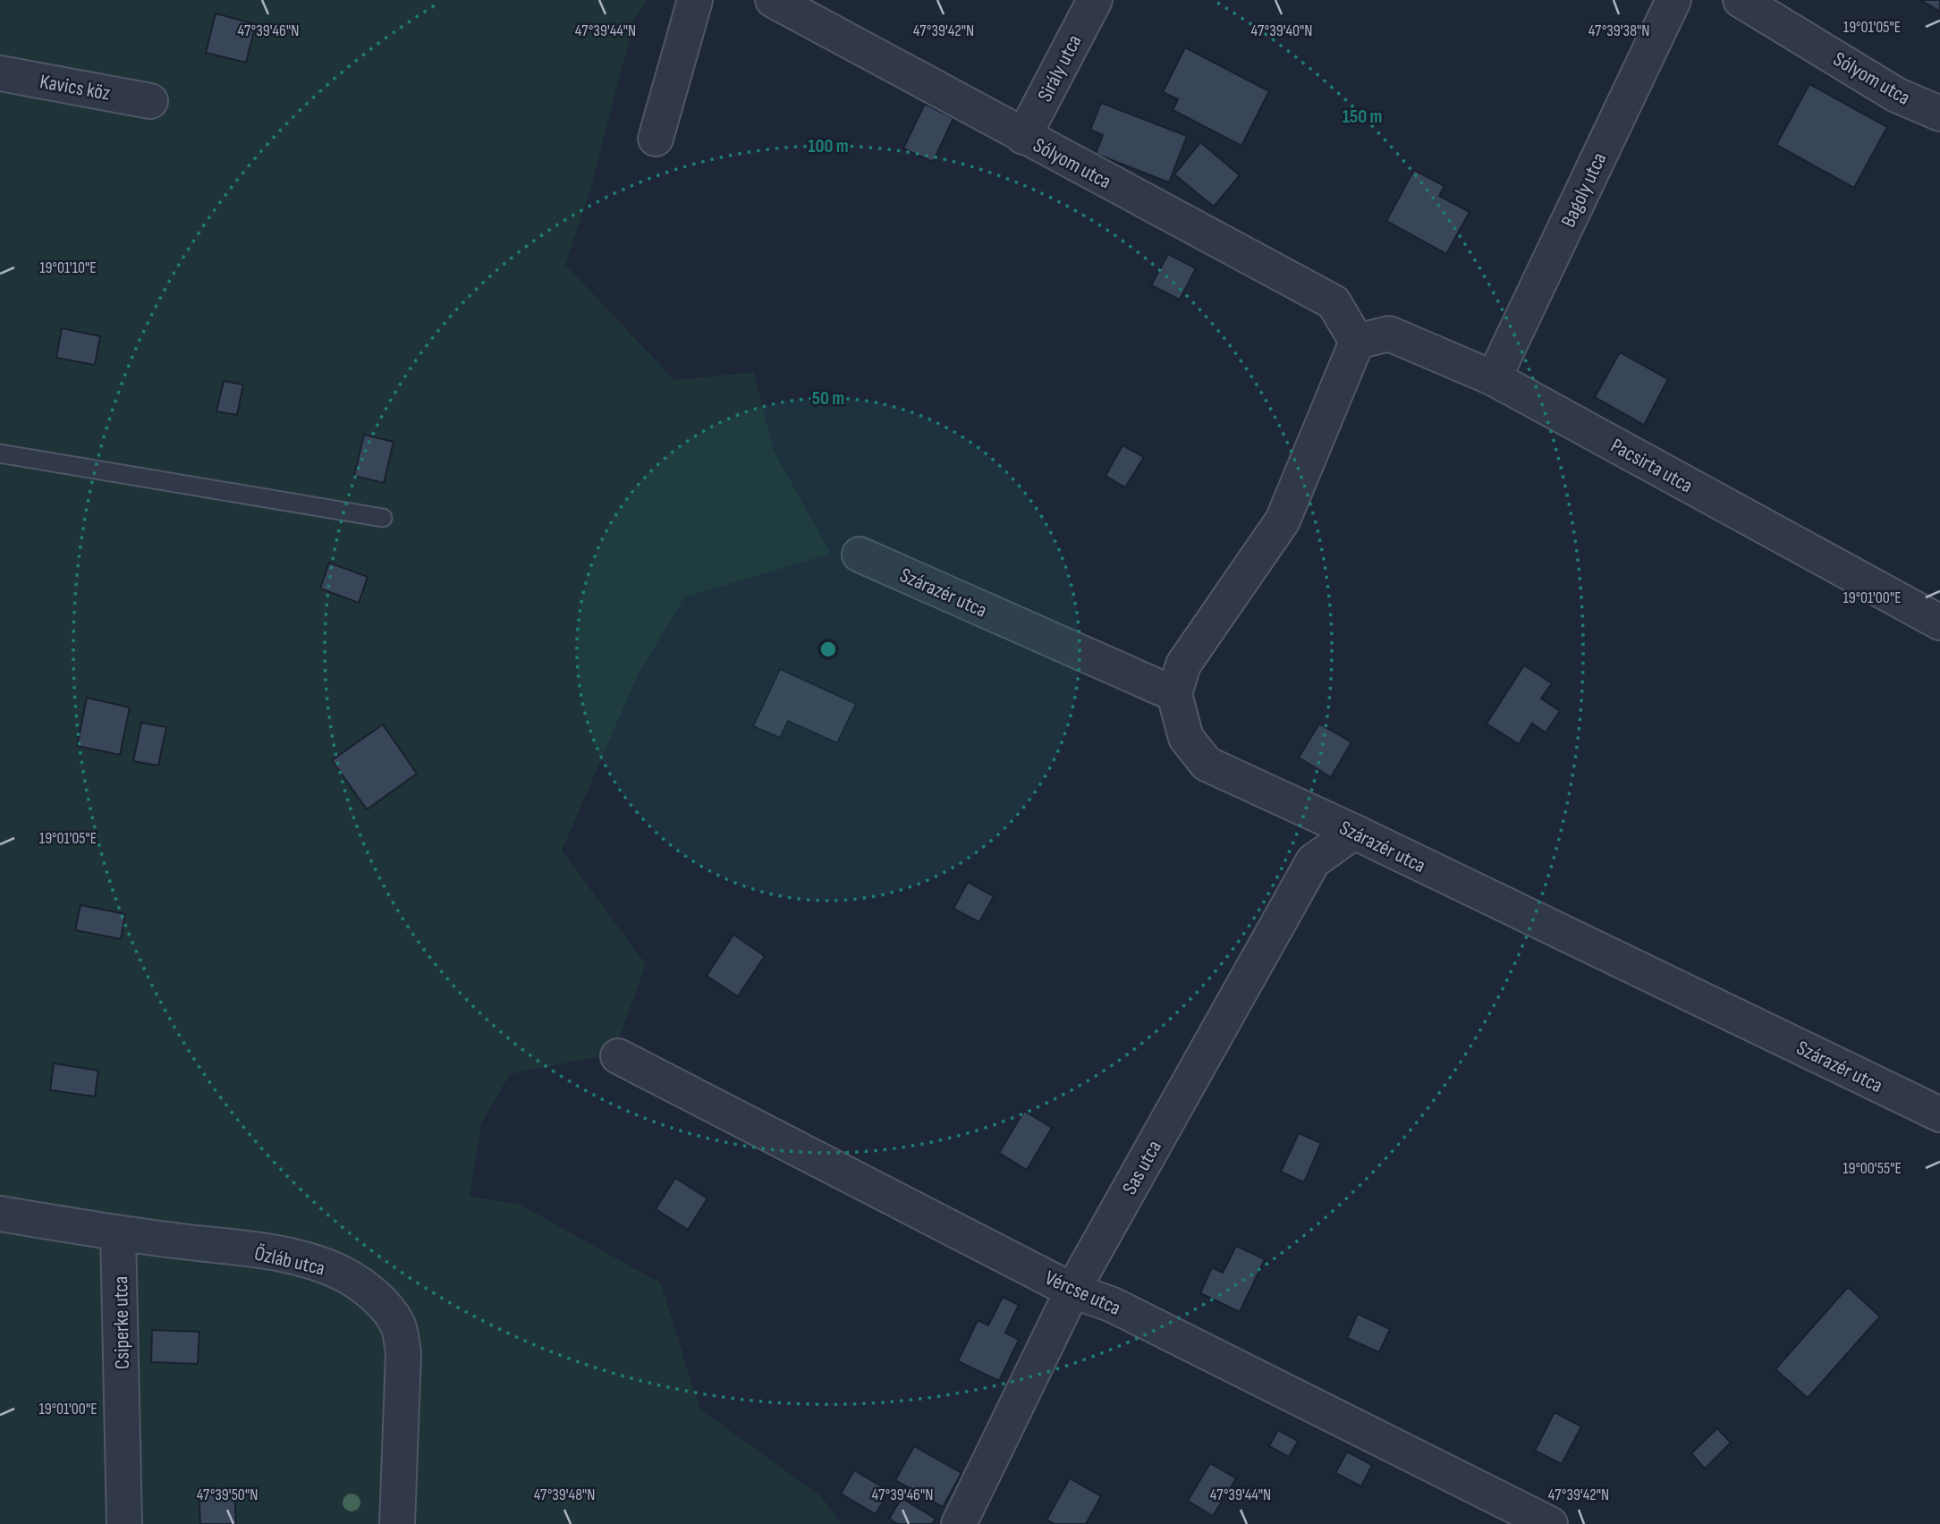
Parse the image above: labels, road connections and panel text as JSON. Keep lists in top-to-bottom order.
{
  "streets": {
    "street": [
      "Sirály utca",
      "Sólyom utca",
      "Kavics köz",
      "Bagoly utca",
      "Pacsirta utca",
      "Szárazér utca",
      "Sas utca",
      "Őzláb utca",
      "Vércse utca",
      "Csiperke utca"
    ]
  },
  "crossings": [
    ["Sirály utca", "Sólyom utca"],
    ["Sólyom utca", "Pacsirta utca"],
    ["Bagoly utca", "Pacsirta utca"],
    ["Szárazér utca", "Sas utca"],
    ["Sas utca", "Vércse utca"],
    ["Őzláb utca", "Csiperke utca"]
  ],
  "coordinates": [
    "19°01'05\"E",
    "47°39'46\"N",
    "47°39'44\"N",
    "47°39'42\"N",
    "47°39'40\"N",
    "47°39'38\"N",
    "19°01'10\"E",
    "19°01'00\"E",
    "19°00'55\"E",
    "47°39'50\"N",
    "47°39'48\"N"
  ],
  "rings": ["150 m", "100 m", "50 m"]
}
